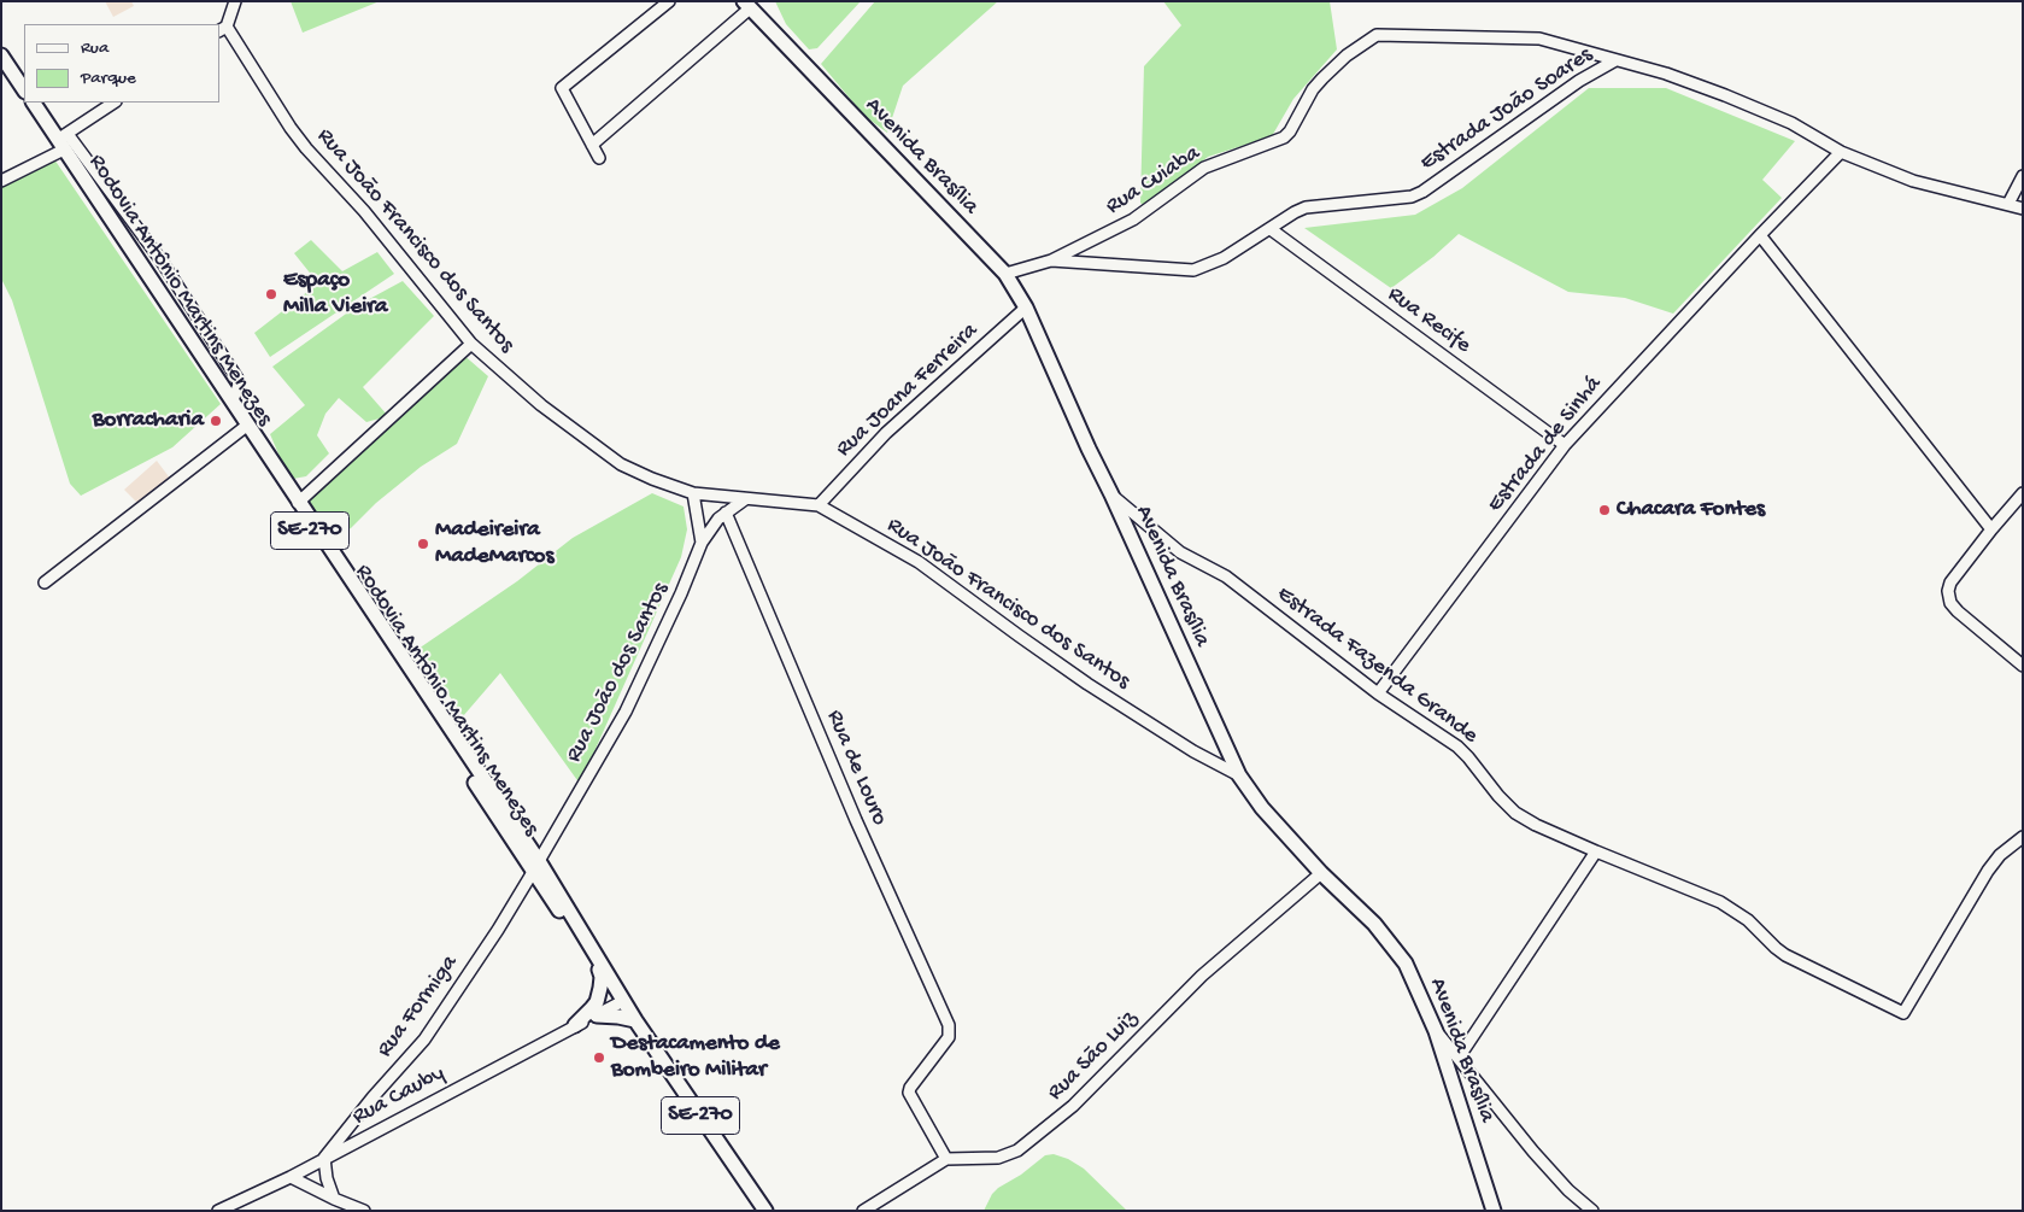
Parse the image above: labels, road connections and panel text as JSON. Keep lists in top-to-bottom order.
{
  "streets": {
    "main road": ["Avenida Brasília", "Rodovia Antônio Martins Menezes", "SE-270"],
    "street": [
      "Estrada João Soares",
      "Rua Cuiaba",
      "Rua João Francisco dos Santos",
      "Rua Recife",
      "Rua Joana Ferreira",
      "Estrada de Sinhá",
      "Estrada Fazenda Grande",
      "Rua João dos Santos",
      "Rua de Louro",
      "Rua Formiga",
      "Rua São Luiz",
      "Rua Cauby"
    ]
  },
  "crossings": [
    ["Estrada João Soares", "Avenida Brasília"],
    ["Estrada João Soares", "Rua Cuiaba"],
    ["Estrada João Soares", "Rua Recife"],
    ["Estrada João Soares", "Estrada de Sinhá"],
    ["Avenida Brasília", "Rua João Francisco dos Santos"],
    ["Avenida Brasília", "Rua Joana Ferreira"],
    ["Avenida Brasília", "Estrada Fazenda Grande"],
    ["Avenida Brasília", "Rua São Luiz"],
    ["Rua João Francisco dos Santos", "Rua Joana Ferreira"],
    ["Rua João Francisco dos Santos", "Rua João dos Santos"],
    ["Rodovia Antônio Martins Menezes", "Rua João dos Santos"],
    ["Rodovia Antônio Martins Menezes", "Rua Formiga"],
    ["Rodovia Antônio Martins Menezes", "Rua Cauby"],
    ["Rua Recife", "Estrada de Sinhá"],
    ["Estrada de Sinhá", "Estrada Fazenda Grande"],
    ["Rua João dos Santos", "Rua de Louro"],
    ["Rua João dos Santos", "Rua Formiga"],
    ["Rua de Louro", "Rua São Luiz"],
    ["Rua Formiga", "Rua Cauby"]
  ],
  "places": [
    "Espaço Milla Vieira",
    "Borracharia",
    "Chacara Fontes",
    "Madeireira MadeMarcos",
    "Destacamento de Bombeiro Militar"
  ],
  "legend": ["Rua", "Parque"]
}
